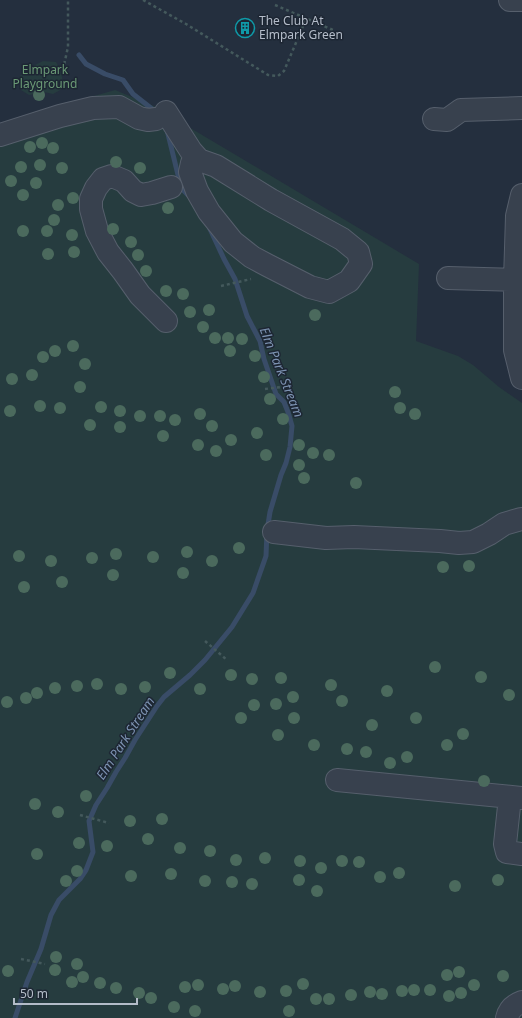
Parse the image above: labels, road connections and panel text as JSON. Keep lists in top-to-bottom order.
{
  "water": ["Elm Park Stream"],
  "parks": ["Elmpark Playground"],
  "places": {
    "building": ["The Club At Elmpark Green"]
  },
  "scale_bar": "50 m"
}
